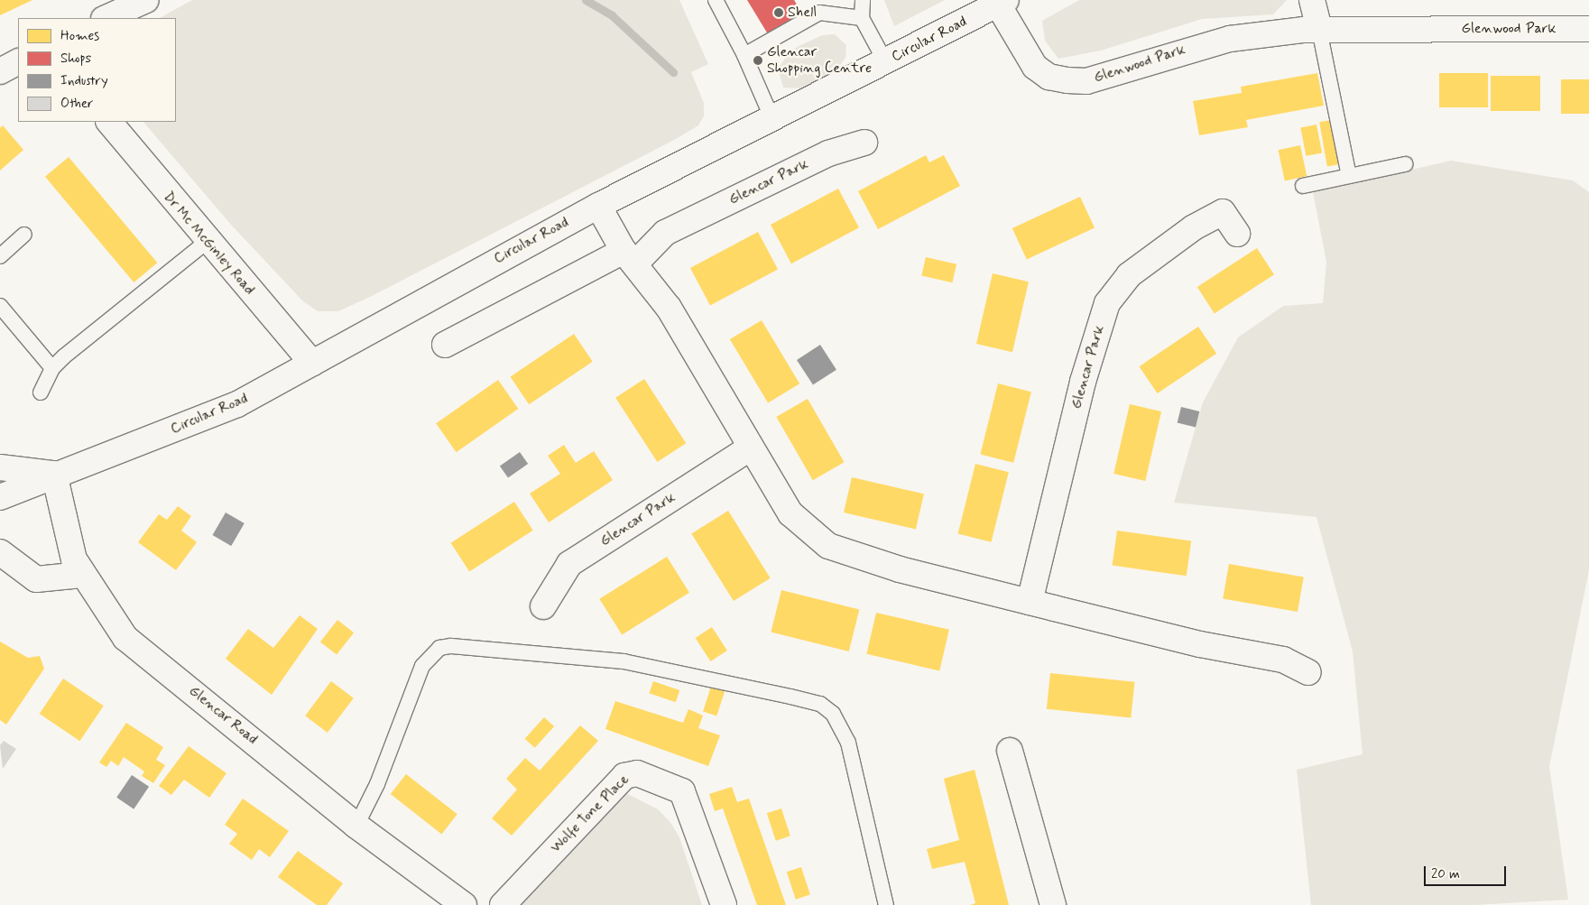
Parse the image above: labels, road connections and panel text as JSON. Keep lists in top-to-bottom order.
{
  "streets": {
    "street": [
      "Glenwood Park",
      "Circular Road",
      "Glencar Park",
      "Dr Mc McGinley Road",
      "Glencar Road",
      "Wolfe Tone Place"
    ]
  },
  "crossings": [
    ["Glenwood Park", "Circular Road"],
    ["Circular Road", "Dr Mc McGinley Road"],
    ["Circular Road", "Glencar Road"]
  ],
  "places": ["Shell", "Glencar Shopping Centre"],
  "legend": [
    "Homes",
    "Shops",
    "Industry",
    "Other"
  ],
  "scale_bar": "20 m"
}
